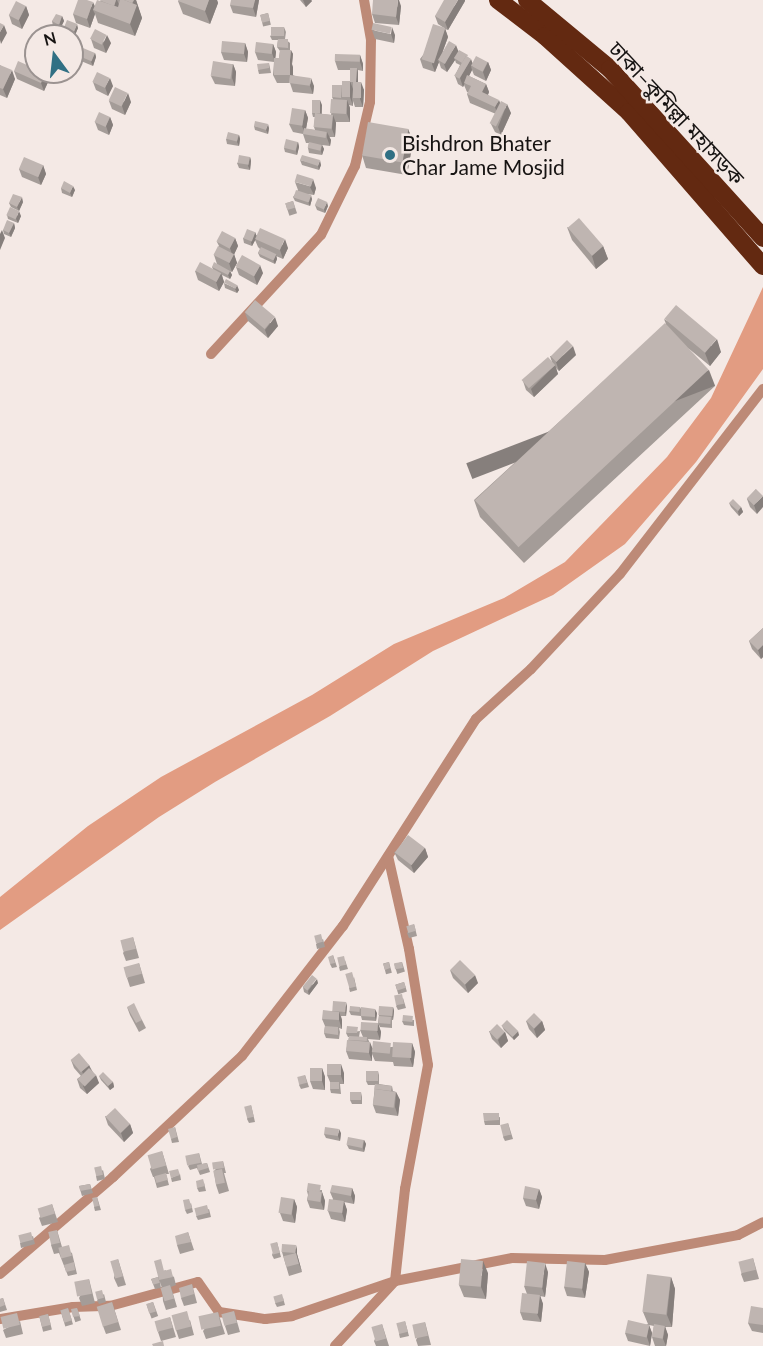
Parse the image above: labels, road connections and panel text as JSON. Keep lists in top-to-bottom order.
{
  "streets": {
    "highway": ["ঢাকা–কুমিল্লা মহাসড়ক"]
  },
  "places": ["Bishdron Bhater Char Jame Mosjid"],
  "north": "top"
}
